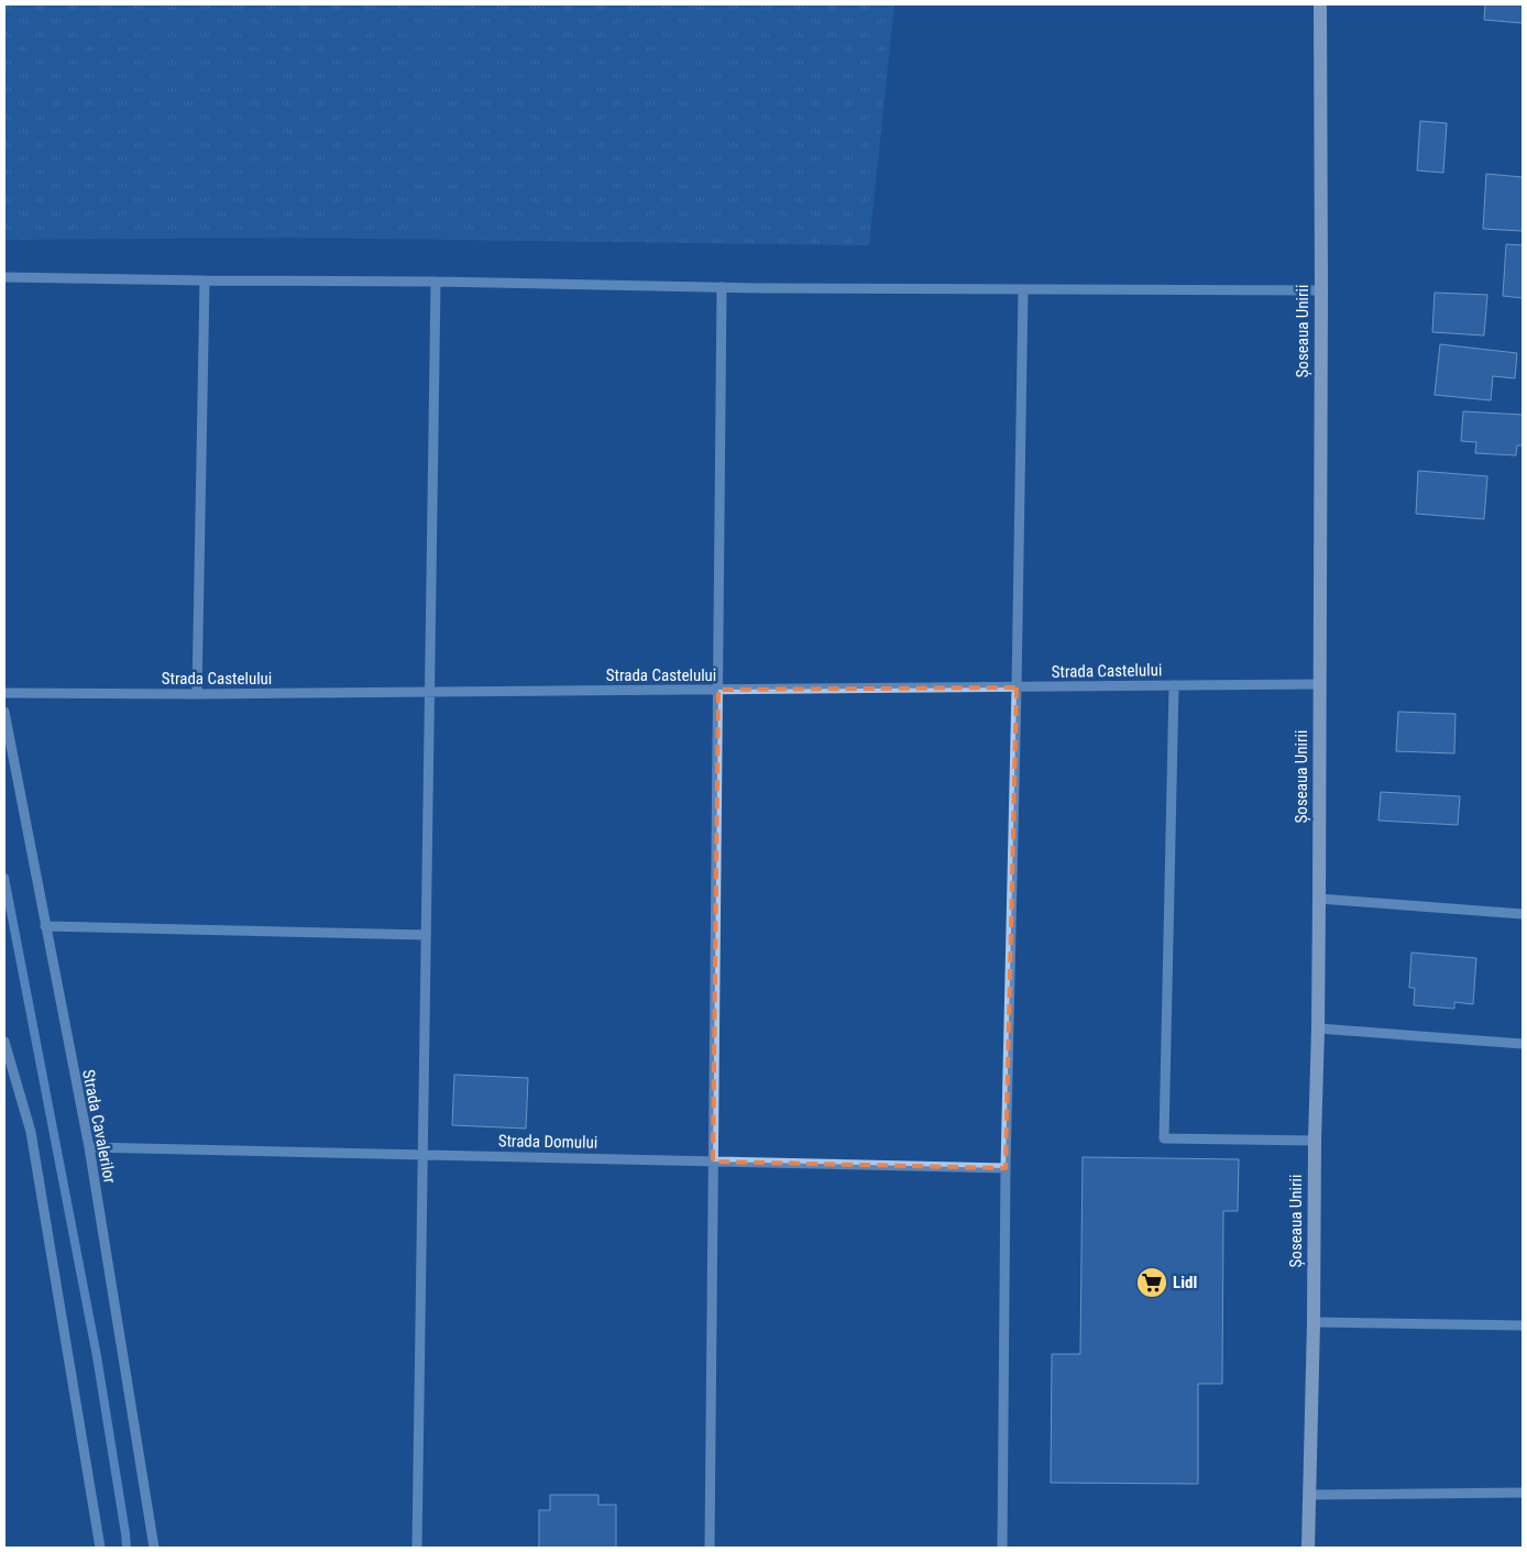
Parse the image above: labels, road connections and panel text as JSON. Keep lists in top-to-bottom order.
{
  "streets": {
    "main road": ["Șoseaua Unirii"],
    "street": ["Strada Castelului", "Strada Cavalerilor", "Strada Domului"]
  },
  "crossings": [
    ["Șoseaua Unirii", "Strada Castelului"],
    ["Strada Cavalerilor", "Strada Domului"]
  ],
  "places": {
    "supermarket": ["Lidl"]
  }
}
